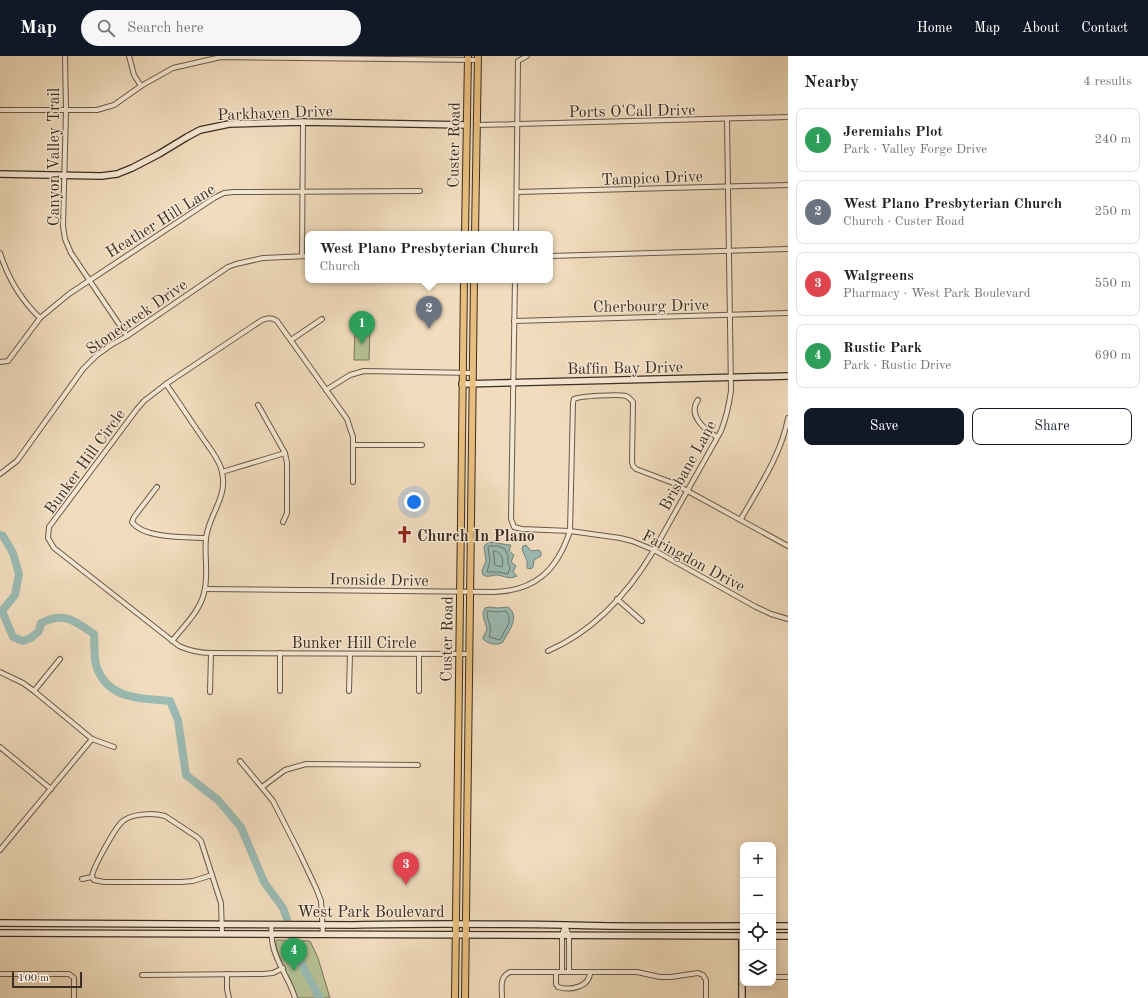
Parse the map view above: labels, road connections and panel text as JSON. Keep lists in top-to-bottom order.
{
  "streets": {
    "main road": [
      "Parkhaven Drive",
      "Custer Road",
      "Baffin Bay Drive",
      "West Park Boulevard"
    ],
    "street": [
      "Ports O'Call Drive",
      "Canyon Valley Trail",
      "Tampico Drive",
      "Heather Hill Lane",
      "Cherbourg Drive",
      "Stonecreek Drive",
      "Bunker Hill Circle",
      "Brisbane Lane",
      "Faringdon Drive",
      "Ironside Drive"
    ]
  },
  "crossings": [
    ["Ports O'Call Drive", "Custer Road"],
    ["Ports O'Call Drive", "Brisbane Lane"],
    ["Parkhaven Drive", "Custer Road"],
    ["Parkhaven Drive", "Canyon Valley Trail"],
    ["Custer Road", "Baffin Bay Drive"],
    ["Custer Road", "Bunker Hill Circle"],
    ["Custer Road", "Ironside Drive"],
    ["Custer Road", "West Park Boulevard"],
    ["Canyon Valley Trail", "Heather Hill Lane"],
    ["Canyon Valley Trail", "Stonecreek Drive"],
    ["Tampico Drive", "Brisbane Lane"],
    ["Cherbourg Drive", "Brisbane Lane"],
    ["Baffin Bay Drive", "Brisbane Lane"],
    ["Baffin Bay Drive", "Faringdon Drive"],
    ["Brisbane Lane", "Faringdon Drive"],
    ["Brisbane Lane", "Ironside Drive"],
    ["Faringdon Drive", "Ironside Drive"]
  ],
  "places": {
    "church": ["Church In Plano"]
  },
  "scale_bar": "100 m",
  "page": {
    "header": "Map",
    "search": "Search here",
    "nav": [
      "Home",
      "Map",
      "About",
      "Contact"
    ],
    "heading": ["Nearby", "4 results"],
    "list": [
      {
        "mark": "1",
        "name": "Jeremiahs Plot",
        "note": "Park · Valley Forge Drive",
        "value": "240 m"
      },
      {
        "mark": "2",
        "name": "West Plano Presbyterian Church",
        "note": "Church · Custer Road",
        "value": "250 m"
      },
      {
        "mark": "3",
        "name": "Walgreens",
        "note": "Pharmacy · West Park Boulevard",
        "value": "550 m"
      },
      {
        "mark": "4",
        "name": "Rustic Park",
        "note": "Park · Rustic Drive",
        "value": "690 m"
      }
    ],
    "popup": ["West Plano Presbyterian Church", "Church"],
    "pins": [
      "2",
      "1",
      "3",
      "4"
    ],
    "buttons": ["Save", "Share"],
    "map_buttons": ["+", "−"],
    "scale": "100 m"
  }
}
